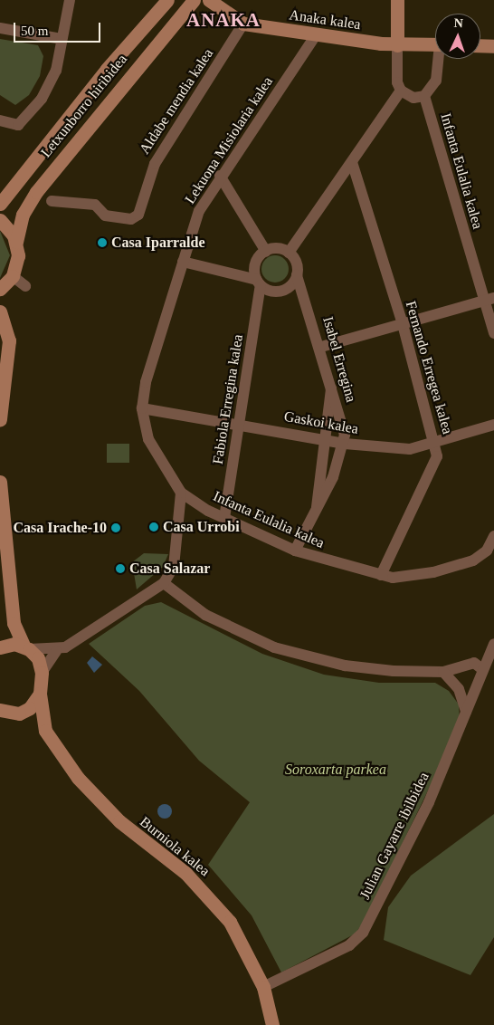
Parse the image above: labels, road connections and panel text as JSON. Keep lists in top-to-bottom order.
{
  "streets": {
    "street": [
      "Anaka kalea",
      "Aldabe mendia kalea",
      "Letxunborro hiribidea",
      "Lekuona Misiolaria kalea",
      "Infanta Eulalia kalea",
      "Isabel Erregina",
      "Fernando Erregea kalea",
      "Fabiola Erregina kalea",
      "Gaskoi kalea",
      "Julian Gayarre ibilbidea",
      "Burniola kalea"
    ]
  },
  "crossings": [
    ["Anaka kalea", "Aldabe mendia kalea"],
    ["Anaka kalea", "Lekuona Misiolaria kalea"],
    ["Lekuona Misiolaria kalea", "Infanta Eulalia kalea"],
    ["Lekuona Misiolaria kalea", "Gaskoi kalea"],
    ["Infanta Eulalia kalea", "Fernando Erregea kalea"],
    ["Infanta Eulalia kalea", "Fabiola Erregina kalea"],
    ["Isabel Erregina", "Fabiola Erregina kalea"],
    ["Isabel Erregina", "Gaskoi kalea"],
    ["Fernando Erregea kalea", "Gaskoi kalea"],
    ["Fabiola Erregina kalea", "Gaskoi kalea"],
    ["Julian Gayarre ibilbidea", "Burniola kalea"]
  ],
  "districts": ["ANAKA"],
  "parks": ["Soroxarta parkea"],
  "places": [
    "Casa Iparralde",
    "Casa Urrobi",
    "Casa Irache-10",
    "Casa Salazar"
  ],
  "scale_bar": "50 m",
  "north": "top"
}
